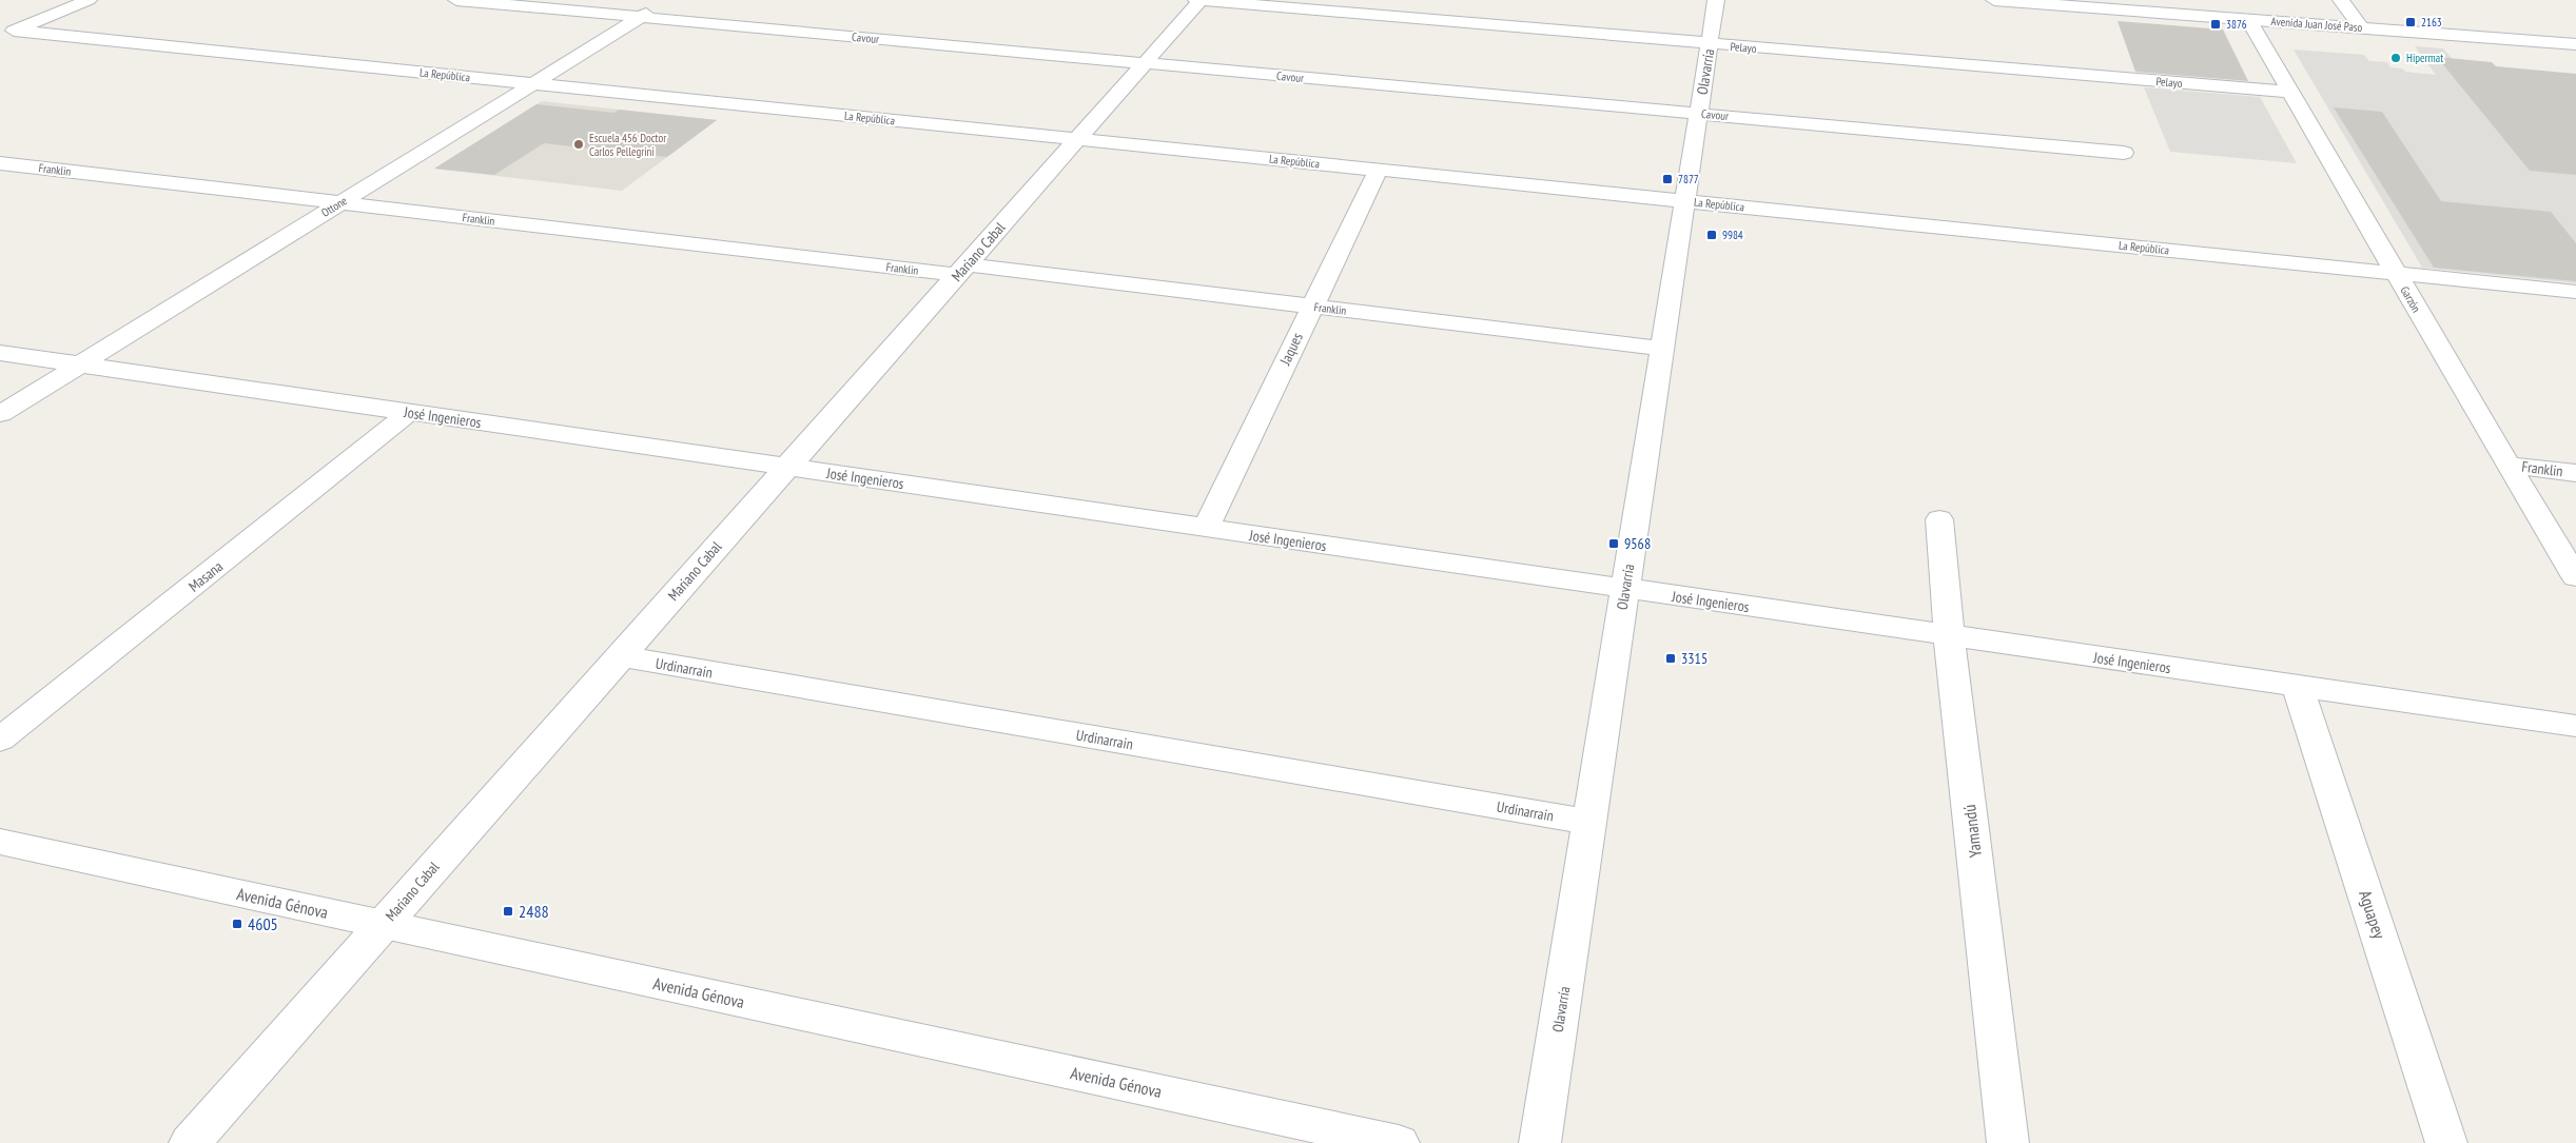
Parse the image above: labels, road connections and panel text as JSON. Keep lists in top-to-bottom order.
{
  "streets": {
    "street": [
      "Avenida Juan José Paso",
      "Cavour",
      "Pelayo",
      "Olavarría",
      "La República",
      "Franklin",
      "Ottone",
      "Mariano Cabal",
      "Garzón",
      "Jaques",
      "José Ingenieros",
      "Masana",
      "Urdinarrain",
      "Yamandú",
      "Avenida Génova",
      "Aguapey"
    ]
  },
  "crossings": [
    ["Avenida Juan José Paso", "Garzón"],
    ["Cavour", "Olavarría"],
    ["Cavour", "Ottone"],
    ["Cavour", "Mariano Cabal"],
    ["Pelayo", "Olavarría"],
    ["Pelayo", "Mariano Cabal"],
    ["Pelayo", "Garzón"],
    ["Olavarría", "La República"],
    ["Olavarría", "Franklin"],
    ["Olavarría", "José Ingenieros"],
    ["Olavarría", "Urdinarrain"],
    ["La República", "Ottone"],
    ["La República", "Mariano Cabal"],
    ["La República", "Garzón"],
    ["La República", "Jaques"],
    ["Franklin", "Ottone"],
    ["Franklin", "Mariano Cabal"],
    ["Franklin", "Garzón"],
    ["Franklin", "Jaques"],
    ["Ottone", "José Ingenieros"],
    ["Mariano Cabal", "José Ingenieros"],
    ["Mariano Cabal", "Urdinarrain"],
    ["Mariano Cabal", "Avenida Génova"],
    ["Jaques", "José Ingenieros"],
    ["José Ingenieros", "Masana"],
    ["José Ingenieros", "Yamandú"],
    ["José Ingenieros", "Aguapey"]
  ],
  "places": {
    "transit": [
      "2163",
      "3876",
      "7877",
      "9984",
      "9568",
      "3315",
      "2488",
      "4605"
    ],
    "other": ["Hipermat", "Escuela 456 Doctor Carlos Pellegrini"]
  }
}
